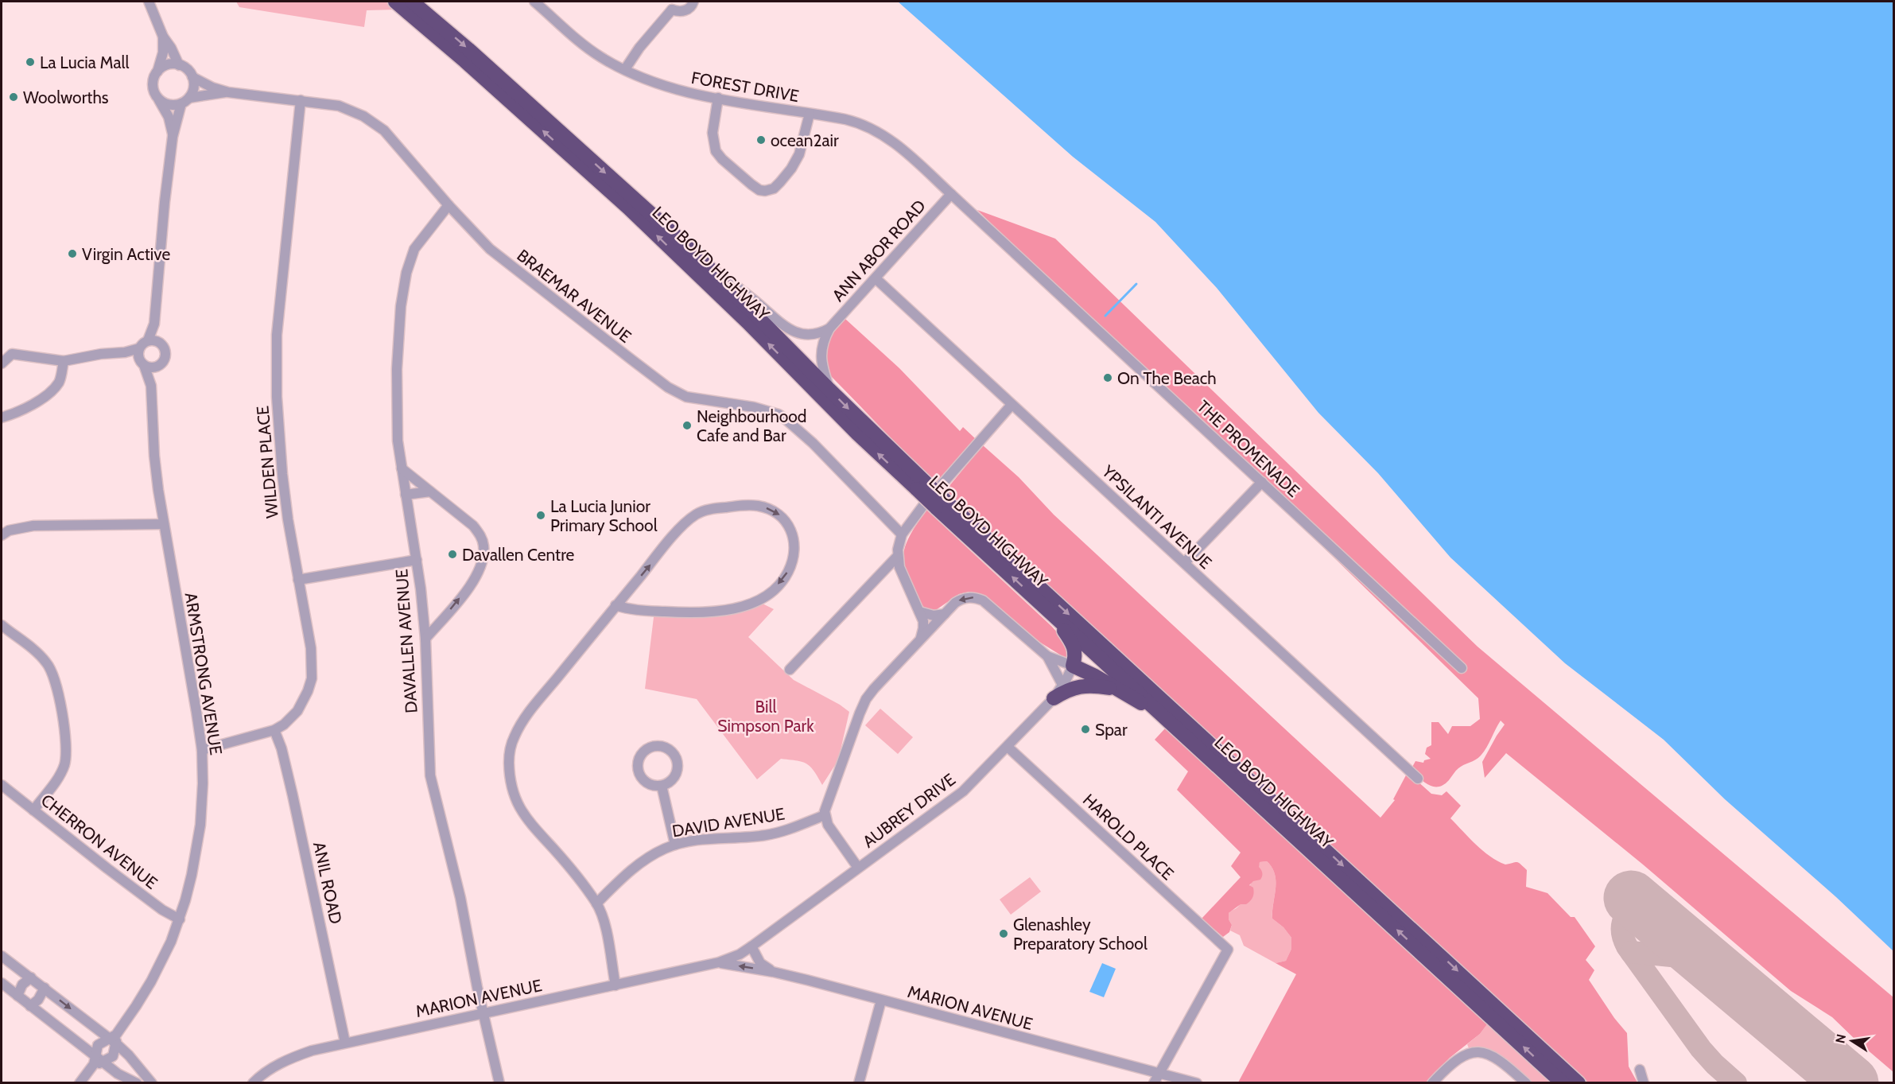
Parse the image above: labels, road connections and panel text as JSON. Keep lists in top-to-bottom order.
{
  "streets": {
    "highway": ["LEO BOYD HIGHWAY"],
    "street": [
      "FOREST DRIVE",
      "ANN ABOR ROAD",
      "BRAEMAR AVENUE",
      "THE PROMENADE",
      "WILDEN PLACE",
      "YPSILANTI AVENUE",
      "DAVALLEN AVENUE",
      "ARMSTRONG AVENUE",
      "AUBREY DRIVE",
      "DAVID AVENUE",
      "HAROLD PLACE",
      "CHERRON AVENUE",
      "ANIL ROAD",
      "MARION AVENUE"
    ]
  },
  "crossings": [
    ["FOREST DRIVE", "ANN ABOR ROAD"],
    ["FOREST DRIVE", "THE PROMENADE"],
    ["ANN ABOR ROAD", "LEO BOYD HIGHWAY"],
    ["ANN ABOR ROAD", "THE PROMENADE"],
    ["ANN ABOR ROAD", "YPSILANTI AVENUE"],
    ["BRAEMAR AVENUE", "WILDEN PLACE"],
    ["BRAEMAR AVENUE", "DAVALLEN AVENUE"],
    ["WILDEN PLACE", "ARMSTRONG AVENUE"],
    ["WILDEN PLACE", "ANIL ROAD"],
    ["DAVALLEN AVENUE", "MARION AVENUE"],
    ["ARMSTRONG AVENUE", "CHERRON AVENUE"],
    ["AUBREY DRIVE", "HAROLD PLACE"],
    ["AUBREY DRIVE", "MARION AVENUE"],
    ["HAROLD PLACE", "MARION AVENUE"],
    ["ANIL ROAD", "MARION AVENUE"]
  ],
  "parks": ["Bill Simpson Park"],
  "places": [
    "La Lucia Mall",
    "Woolworths",
    "ocean2air",
    "Virgin Active",
    "On The Beach",
    "Neighbourhood Cafe and Bar",
    "La Lucia Junior Primary School",
    "Davallen Centre",
    "Spar",
    "Glenashley Preparatory School"
  ],
  "north": "left"
}
